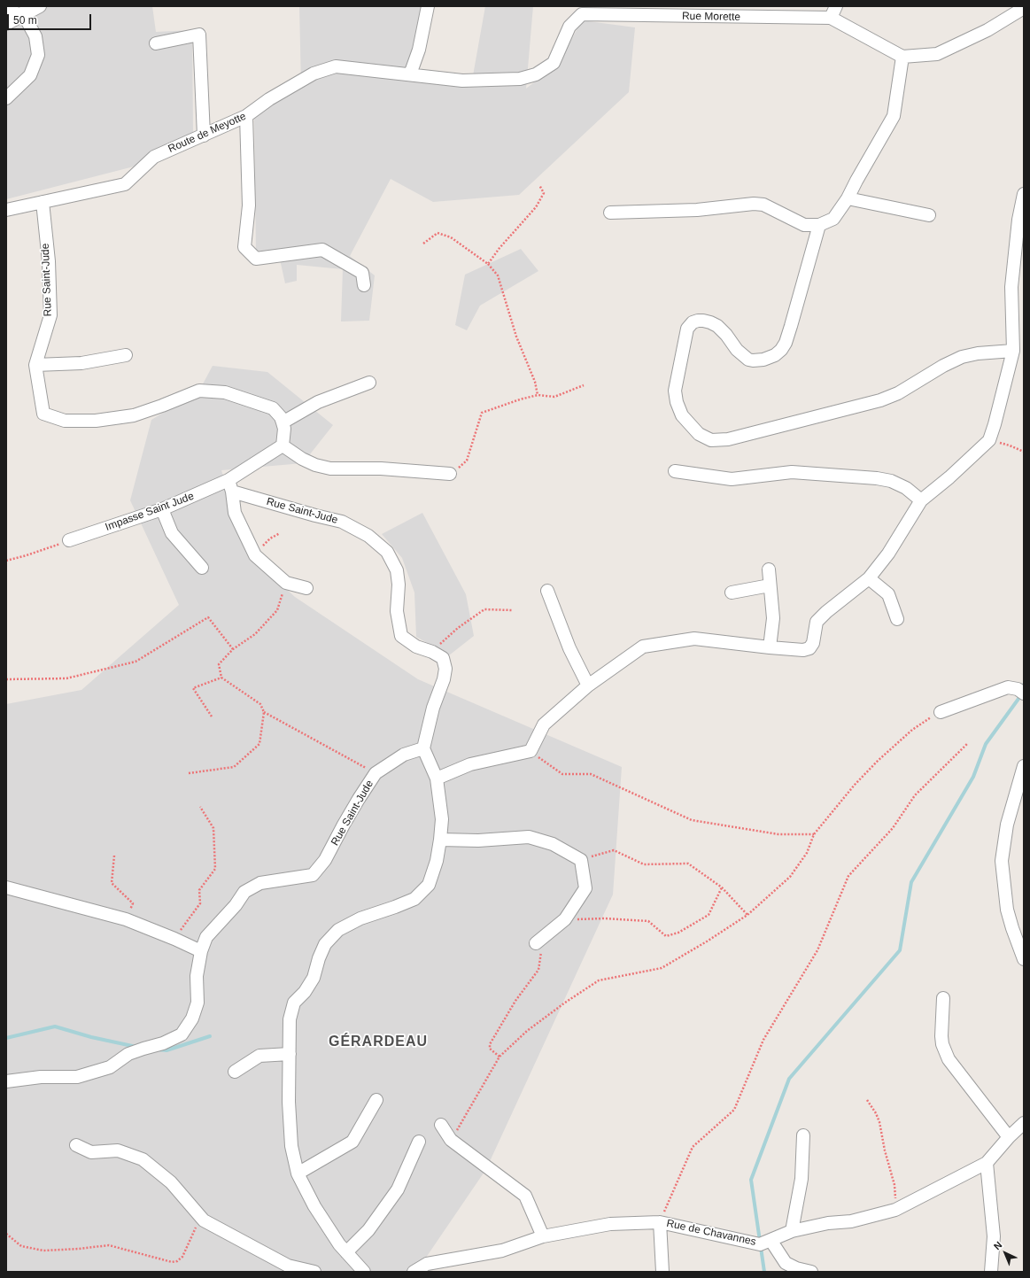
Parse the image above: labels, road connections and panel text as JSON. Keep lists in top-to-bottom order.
{
  "streets": {
    "street": [
      "Rue Morette",
      "Route de Meyotte",
      "Rue Saint-Jude",
      "Impasse Saint Jude",
      "Rue de Chavannes"
    ]
  },
  "crossings": [
    ["Rue Morette", "Route de Meyotte"],
    ["Route de Meyotte", "Rue Saint-Jude"],
    ["Rue Saint-Jude", "Impasse Saint Jude"]
  ],
  "districts": ["GÉRARDEAU"],
  "scale_bar": "50 m",
  "north": "top left"
}
